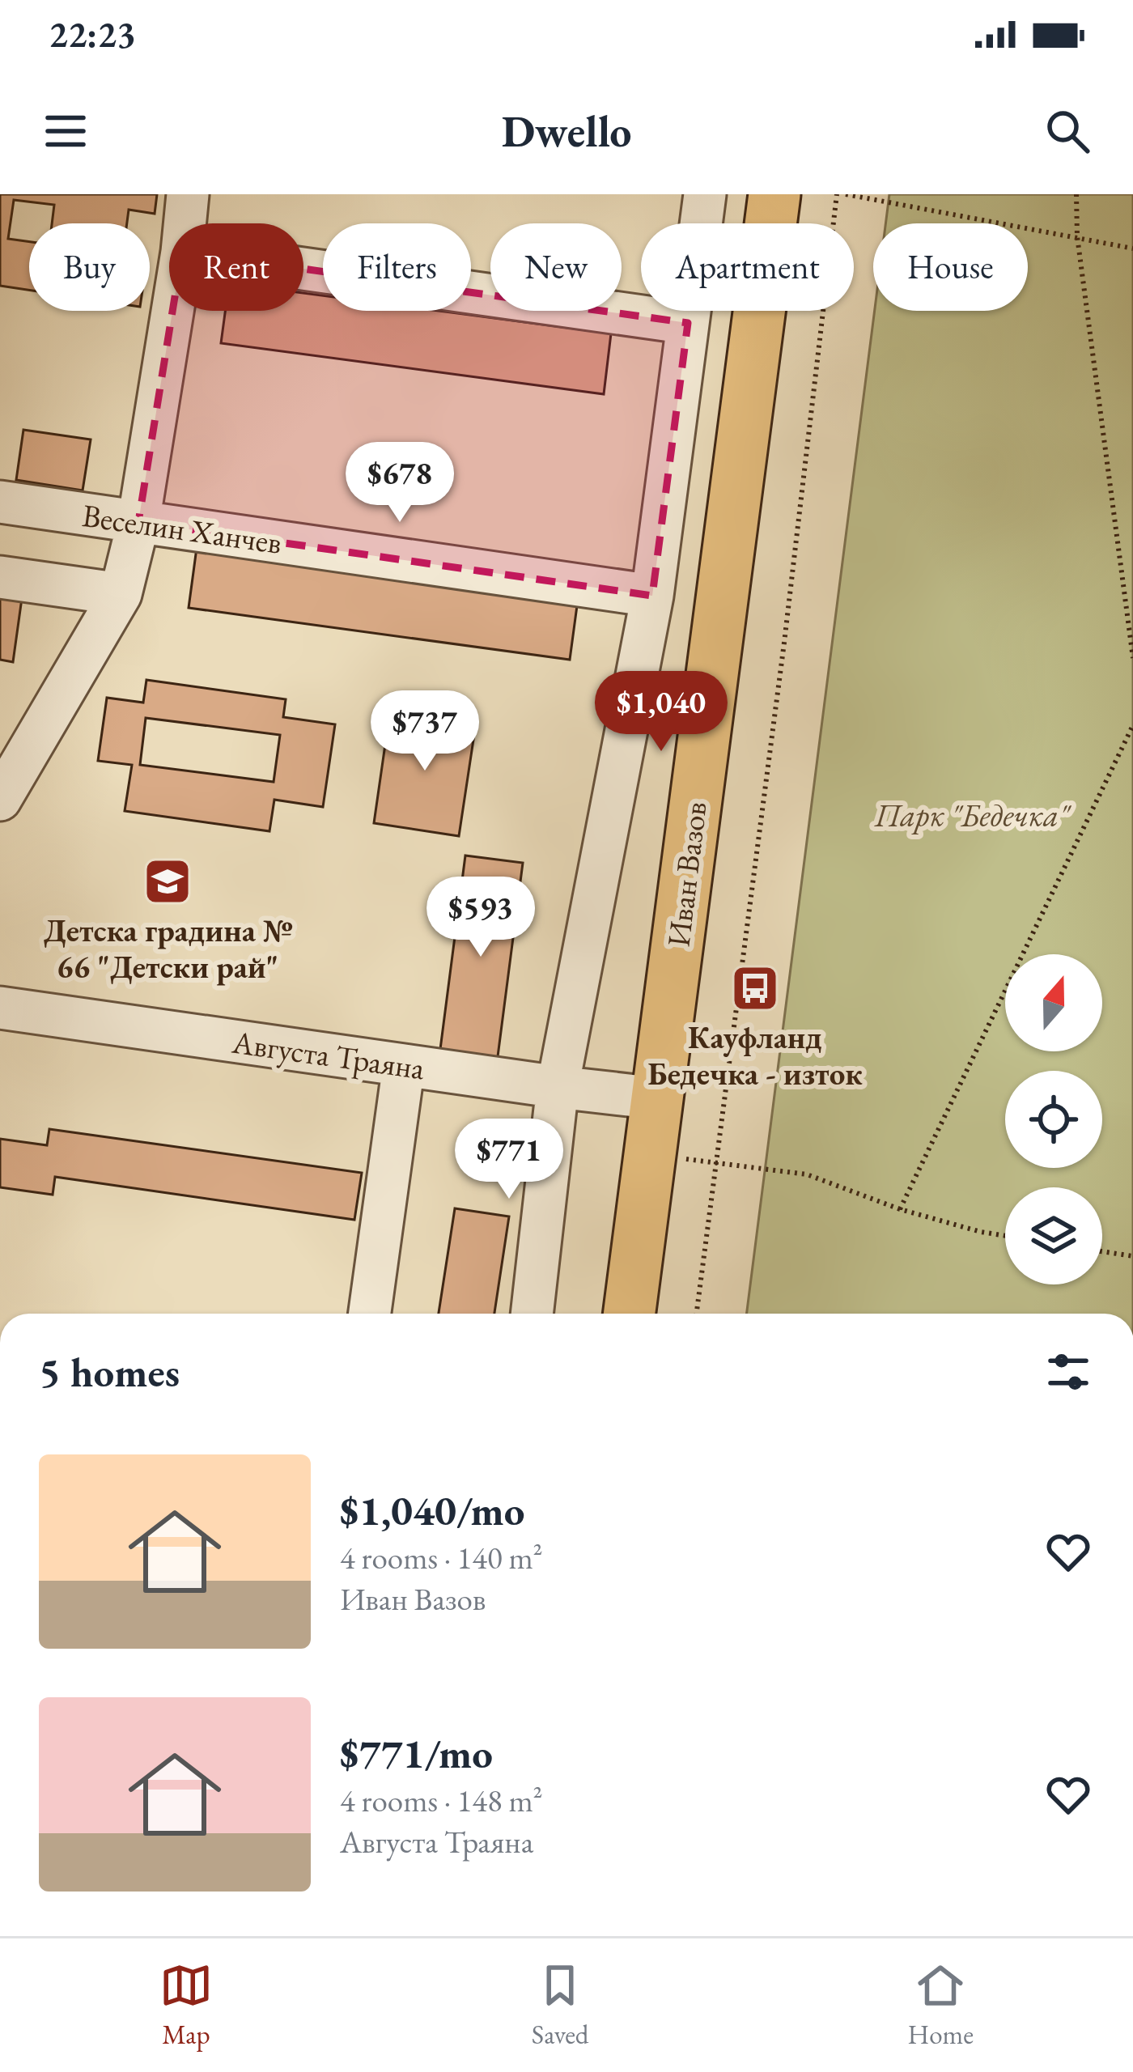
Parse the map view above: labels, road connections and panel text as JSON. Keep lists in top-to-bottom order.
{
  "streets": {
    "main road": ["Иван Вазов"],
    "street": ["Веселин Ханчев", "Августа Траяна"]
  },
  "crossings": [
    ["Иван Вазов", "Августа Траяна"]
  ],
  "parks": ["Парк \"Бедечка\""],
  "places": {
    "school or university": ["Детска градина № 66 \"Детски рай\""],
    "bus stop": ["Кауфланд Бедечка - изток"]
  },
  "north": "top",
  "page": {
    "status": "22:23",
    "header": "Dwello",
    "chip": [
      "Buy",
      "Rent",
      "Filters",
      "New",
      "Apartment",
      "House"
    ],
    "price": [
      "$678",
      "$1,040",
      "$737",
      "$593",
      "$771"
    ],
    "heading": "5 homes",
    "list": [
      {
        "name": "$1,040/mo",
        "note": "4 rooms · 140 m² · Иван Вазов"
      },
      {
        "name": "$771/mo",
        "note": "4 rooms · 148 m² · Августа Траяна"
      }
    ],
    "tabs": ["Map", "Saved", "Home"]
  }
}
